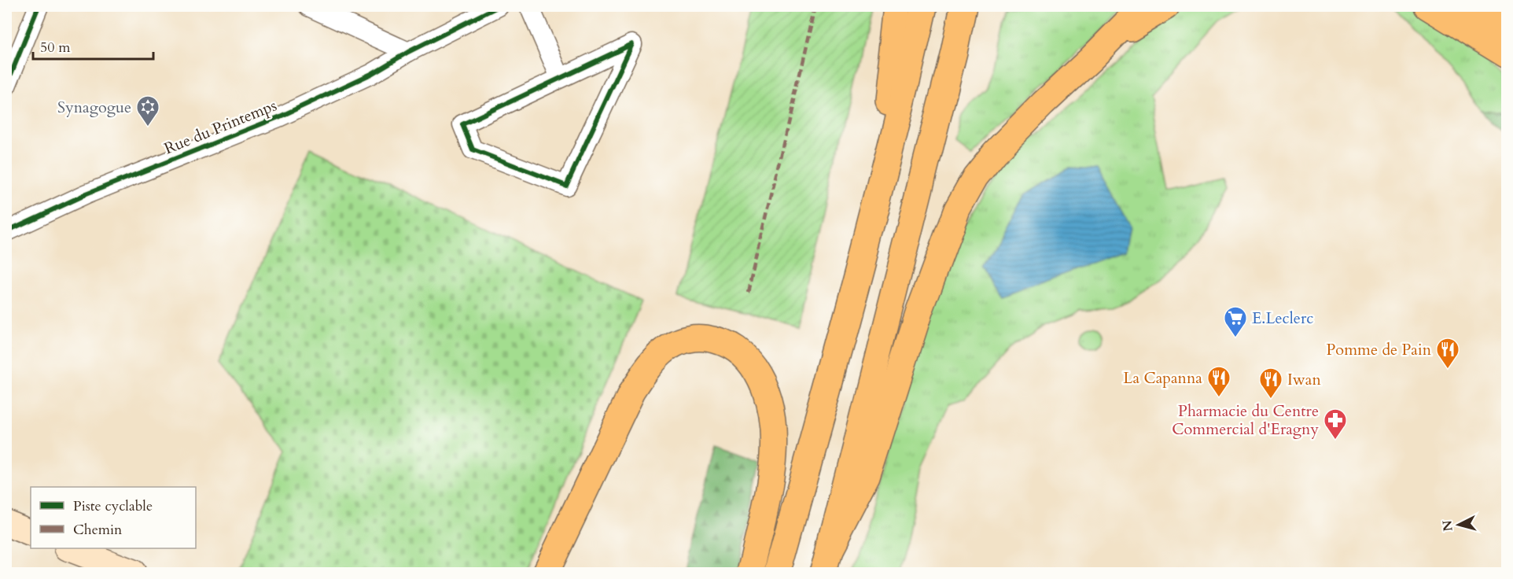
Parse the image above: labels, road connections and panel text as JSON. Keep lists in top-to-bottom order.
{
  "streets": {
    "street": ["Rue du Printemps"]
  },
  "places": {
    "synagogue": ["Synagogue"],
    "supermarket": ["E.Leclerc"],
    "restaurant": ["Pomme de Pain", "La Capanna", "Iwan"],
    "pharmacy": ["Pharmacie du Centre Commercial d'Eragny"]
  },
  "legend": ["Piste cyclable", "Chemin"],
  "scale_bar": "50 m",
  "north": "left"
}
